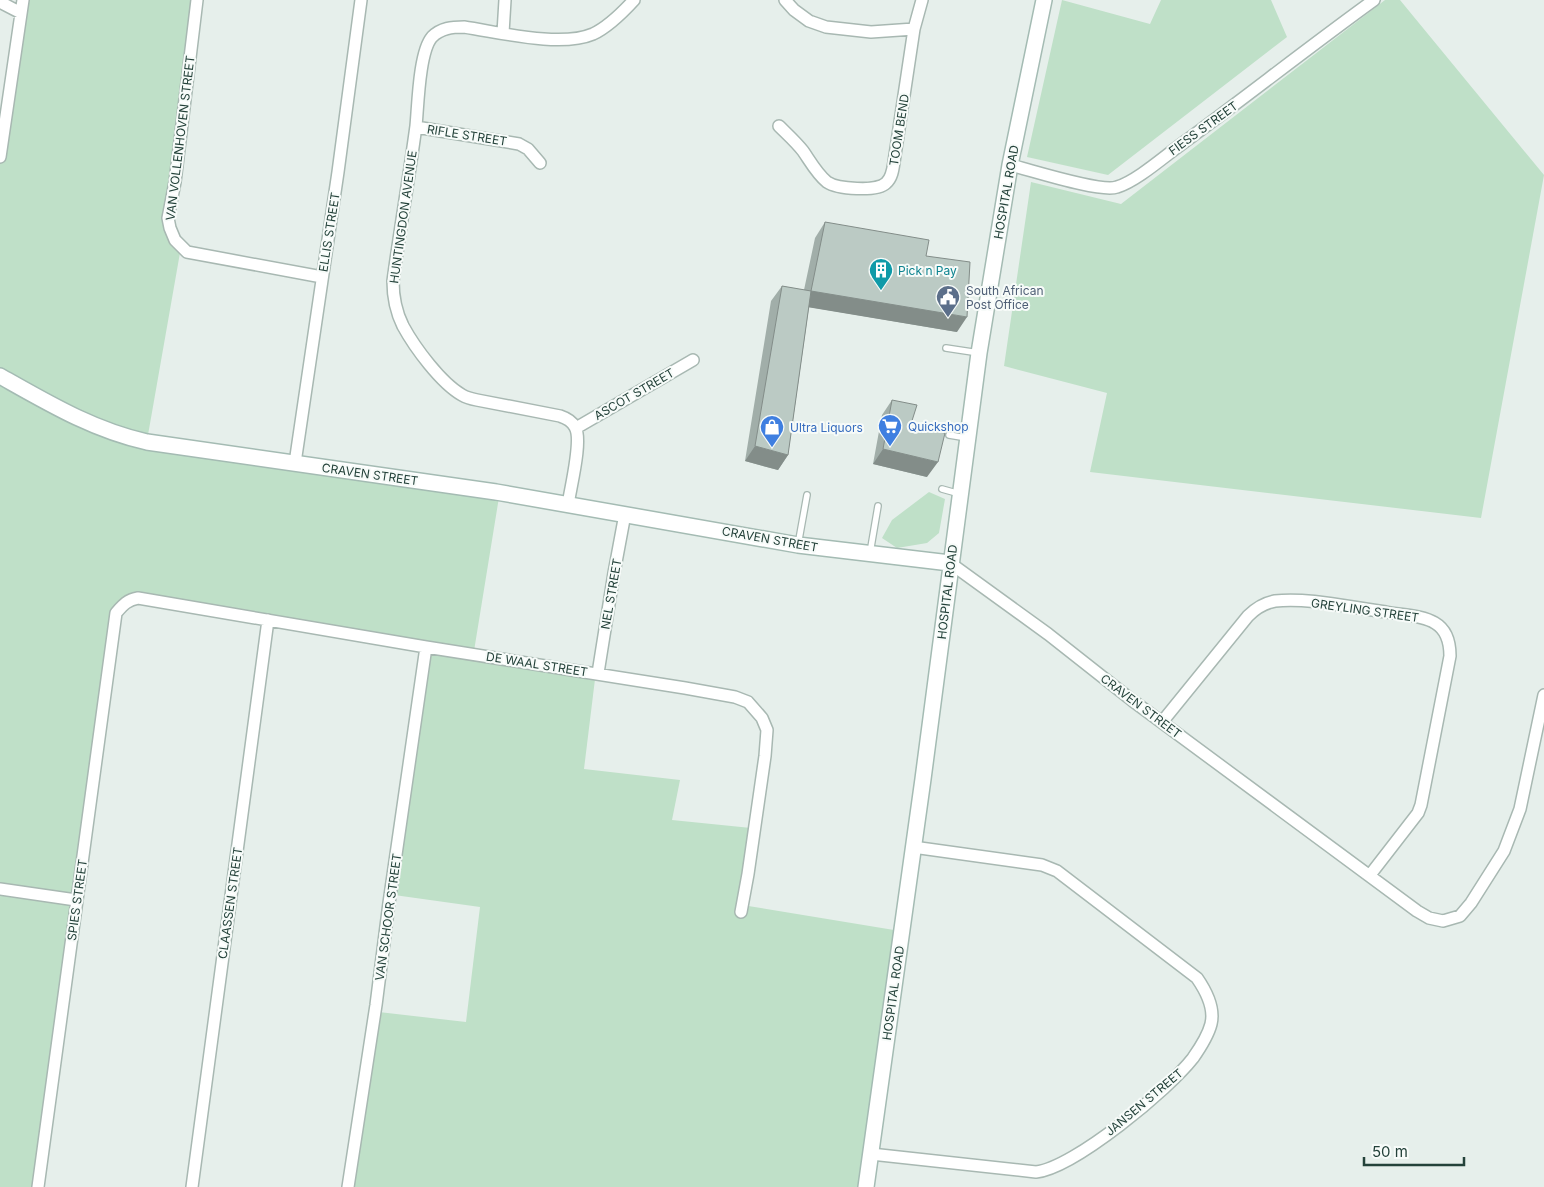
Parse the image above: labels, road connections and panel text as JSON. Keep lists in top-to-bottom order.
{
  "streets": {
    "main road": ["HOSPITAL ROAD", "CRAVEN STREET"],
    "street": [
      "FIESS STREET",
      "TOOM BEND",
      "RIFLE STREET",
      "VAN VOLLENHOVEN STREET",
      "HUNTINGDON AVENUE",
      "ELLIS STREET",
      "ASCOT STREET",
      "NEL STREET",
      "GREYLING STREET",
      "DE WAAL STREET",
      "SPIES STREET",
      "CLAASSEN STREET",
      "VAN SCHOOR STREET",
      "JANSEN STREET"
    ]
  },
  "crossings": [
    ["FIESS STREET", "HOSPITAL ROAD"],
    ["RIFLE STREET", "HUNTINGDON AVENUE"],
    ["VAN VOLLENHOVEN STREET", "ELLIS STREET"],
    ["HOSPITAL ROAD", "CRAVEN STREET"],
    ["HOSPITAL ROAD", "JANSEN STREET"],
    ["HUNTINGDON AVENUE", "ASCOT STREET"],
    ["ELLIS STREET", "CRAVEN STREET"],
    ["CRAVEN STREET", "NEL STREET"],
    ["CRAVEN STREET", "GREYLING STREET"],
    ["NEL STREET", "DE WAAL STREET"],
    ["DE WAAL STREET", "SPIES STREET"],
    ["DE WAAL STREET", "CLAASSEN STREET"],
    ["DE WAAL STREET", "VAN SCHOOR STREET"]
  ],
  "places": {
    "building": ["Pick n Pay"],
    "public building": ["South African Post Office"],
    "supermarket": ["Quickshop"],
    "shop": ["Ultra Liquors"]
  },
  "scale_bar": "50 m"
}
